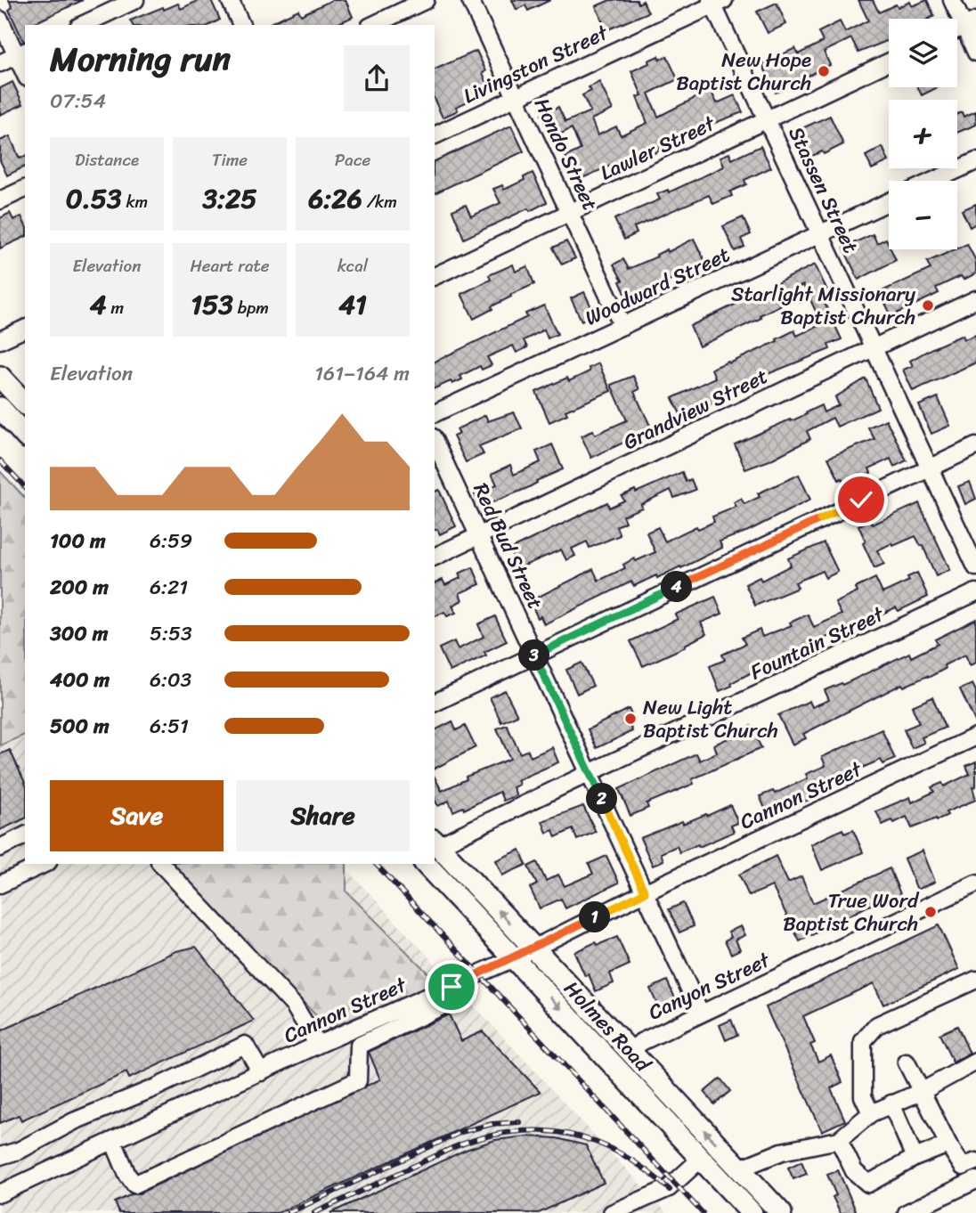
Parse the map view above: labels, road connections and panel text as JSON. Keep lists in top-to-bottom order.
{
  "streets": {
    "main road": ["Holmes Road"],
    "street": [
      "Livingston Street",
      "Lawler Street",
      "Hondo Street",
      "Stassen Street",
      "Woodward Street",
      "Grandview Street",
      "Red Bud Street",
      "Fountain Street",
      "Cannon Street",
      "Canyon Street"
    ]
  },
  "crossings": [
    ["Livingston Street", "Hondo Street"],
    ["Livingston Street", "Stassen Street"],
    ["Lawler Street", "Hondo Street"],
    ["Lawler Street", "Stassen Street"],
    ["Hondo Street", "Woodward Street"],
    ["Stassen Street", "Woodward Street"],
    ["Stassen Street", "Grandview Street"],
    ["Grandview Street", "Red Bud Street"],
    ["Red Bud Street", "Fountain Street"],
    ["Red Bud Street", "Cannon Street"],
    ["Red Bud Street", "Canyon Street"],
    ["Fountain Street", "Holmes Road"],
    ["Cannon Street", "Holmes Road"],
    ["Canyon Street", "Holmes Road"]
  ],
  "places": [
    "New Hope Baptist Church",
    "Starlight Missionary Baptist Church",
    "New Light Baptist Church",
    "True Word Baptist Church"
  ],
  "page": {
    "map_buttons": ["+", "−"],
    "heading": ["Morning run", "07:54"],
    "stats": [
      ["Distance", "0.53 km"],
      ["Time", "3:25"],
      ["Pace", "6:26 /km"],
      ["Elevation", "4 m"],
      ["Heart rate", "153 bpm"],
      ["kcal", "41"]
    ],
    "chart": ["Elevation", "161–164 m"],
    "list": [
      {
        "name": "100 m",
        "note": "6:59"
      },
      {
        "name": "200 m",
        "note": "6:21"
      },
      {
        "name": "300 m",
        "note": "5:53"
      },
      {
        "name": "400 m",
        "note": "6:03"
      },
      {
        "name": "500 m",
        "note": "6:51"
      }
    ],
    "pins": [
      "4",
      "3",
      "2",
      "1"
    ],
    "buttons": ["Save", "Share"]
  }
}
